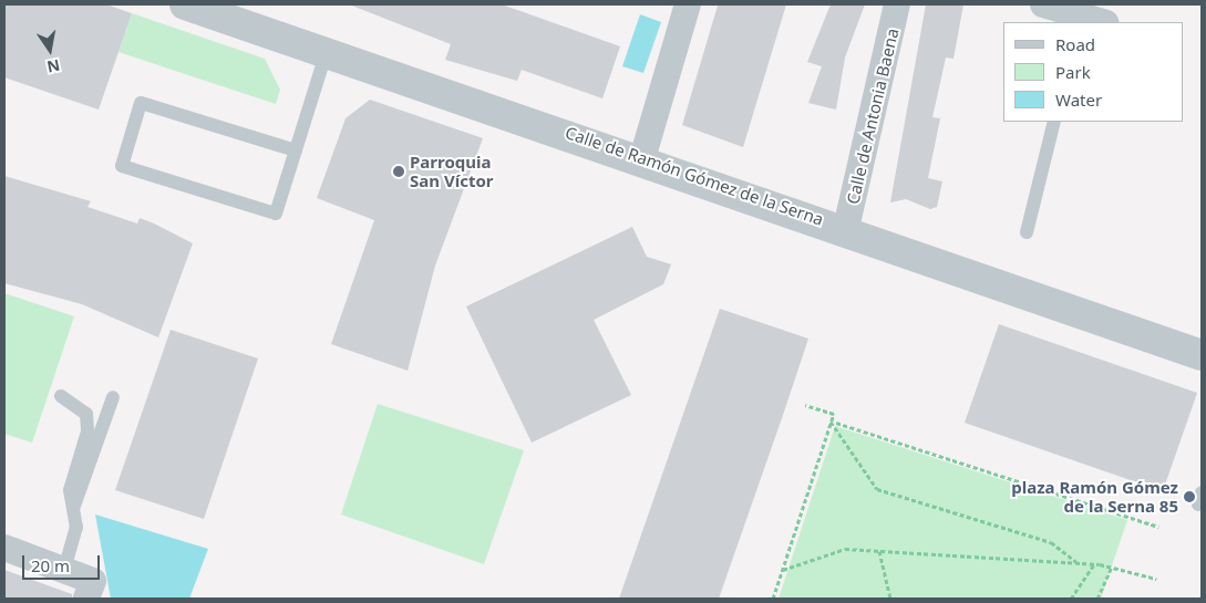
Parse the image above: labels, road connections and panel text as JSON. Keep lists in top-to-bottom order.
{
  "streets": {
    "street": ["Calle de Antonia Baena", "Calle de Ramón Gómez de la Serna"]
  },
  "crossings": [
    ["Calle de Antonia Baena", "Calle de Ramón Gómez de la Serna"]
  ],
  "places": ["Parroquia San Víctor", "plaza Ramón Gómez de la Serna 85"],
  "legend": ["Road", "Park", "Water"],
  "scale_bar": "20 m",
  "north": "bottom"
}
